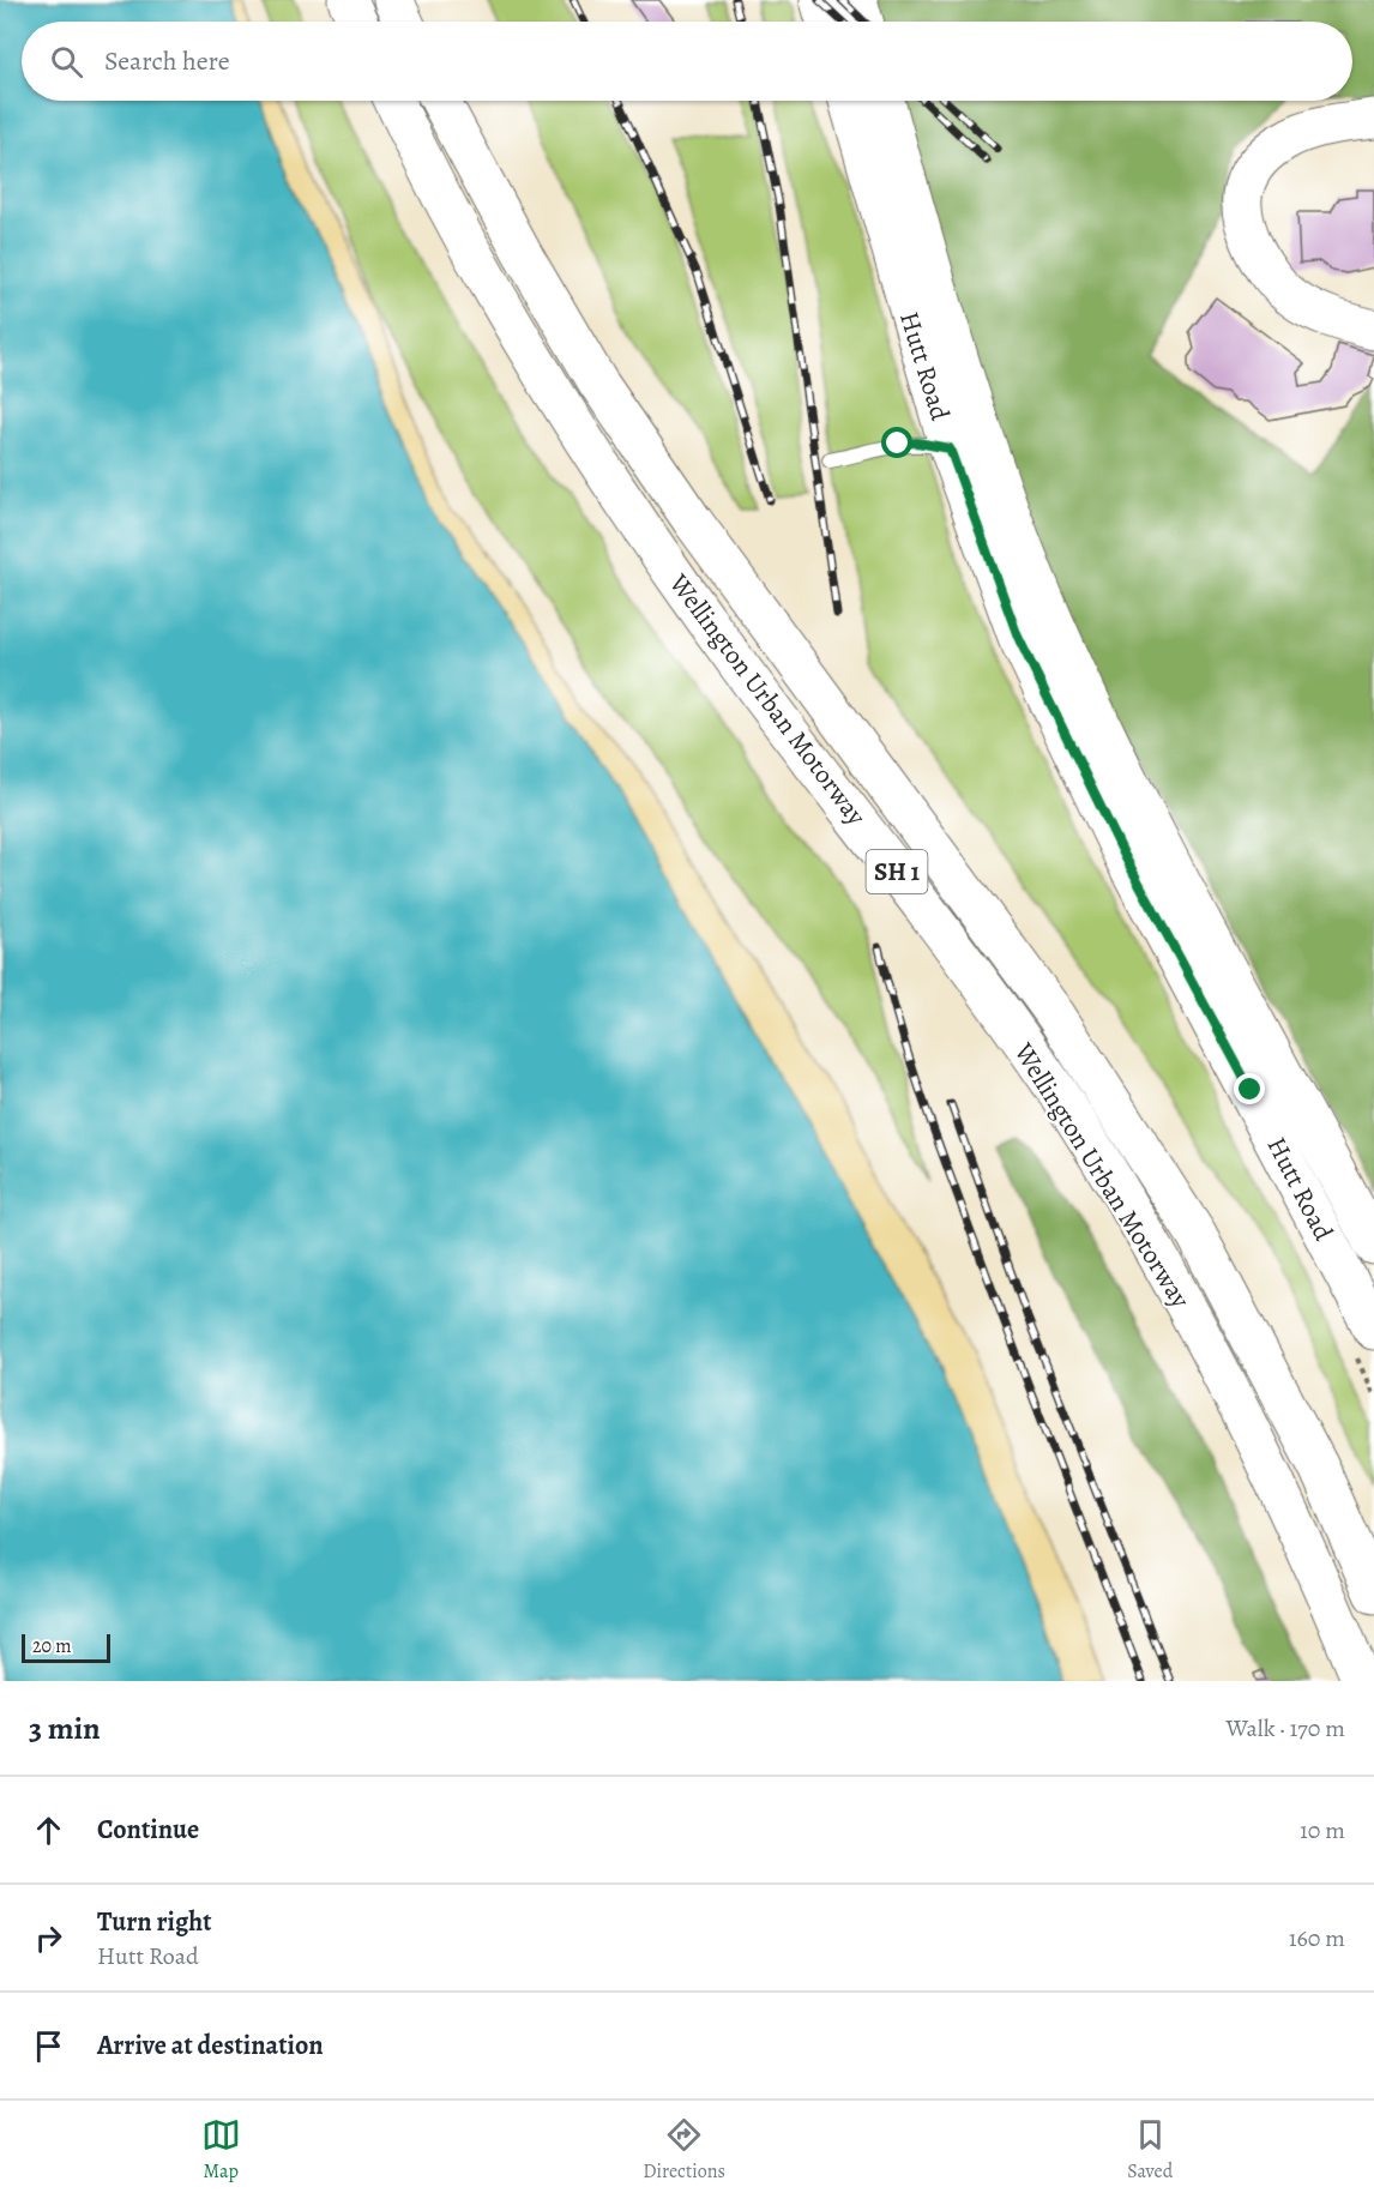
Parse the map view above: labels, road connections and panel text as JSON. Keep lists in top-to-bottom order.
{
  "streets": {
    "main road": ["Hutt Road", "Wellington Urban Motorway", "SH 1"]
  },
  "scale_bar": "20 m",
  "page": {
    "search": "Search here",
    "scale": "20 m",
    "heading": ["3 min", "Walk · 170 m"],
    "list": [
      ["Continue", "10 m"],
      ["Turn right", "Hutt Road", "160 m"],
      "Arrive at destination"
    ],
    "nav": ["Map", "Directions", "Saved"]
  }
}
